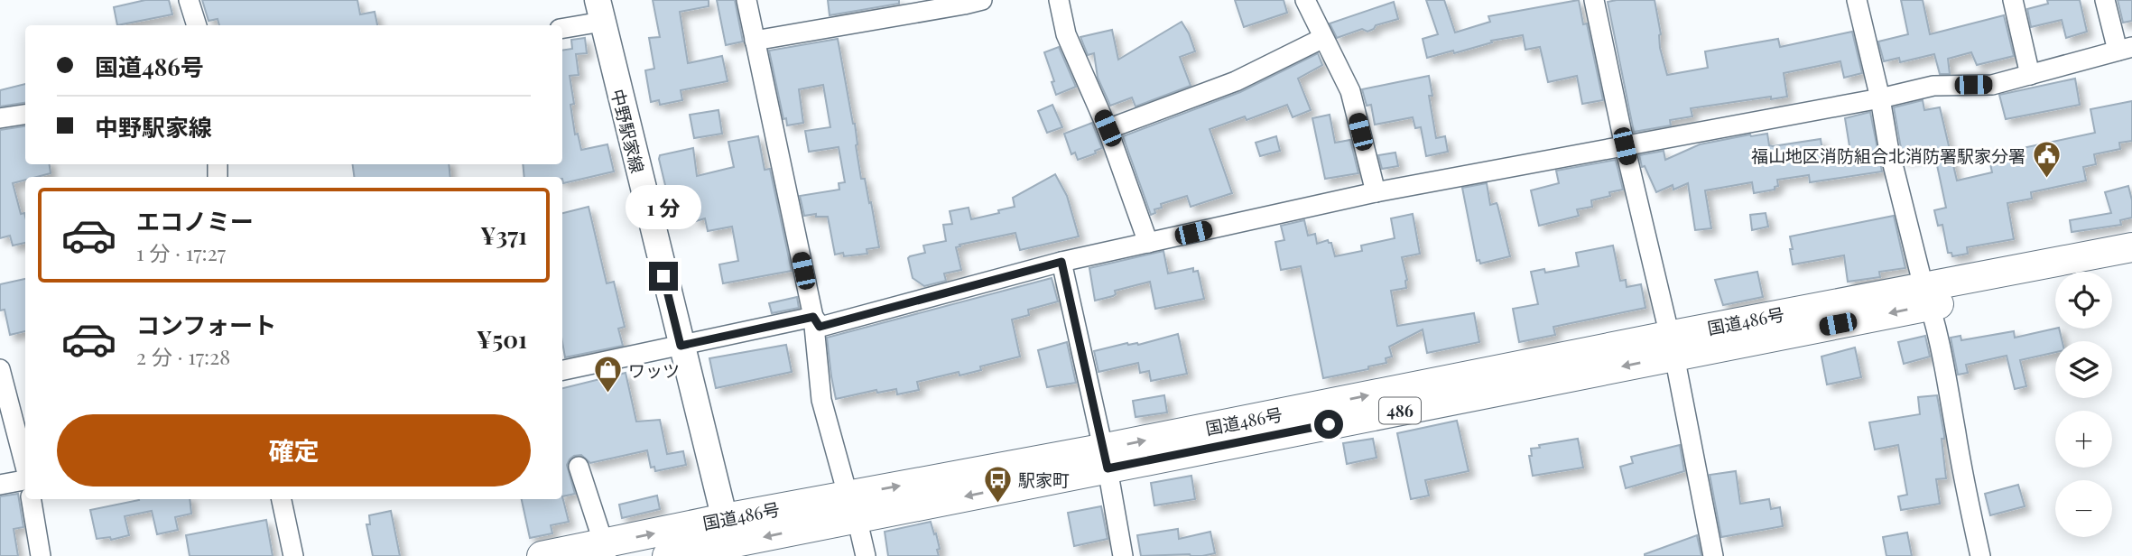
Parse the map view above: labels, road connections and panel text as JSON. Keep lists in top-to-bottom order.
{
  "streets": {
    "highway": ["国道486号", "486"],
    "main road": ["中野駅家線"]
  },
  "crossings": [
    ["中野駅家線", "国道486号"]
  ],
  "places": {
    "public building": ["福山地区消防組合北消防署駅家分署"],
    "shop": ["ワッツ"],
    "bus stop": ["駅家町"]
  },
  "page": {
    "banner": ["国道486号", "中野駅家線"],
    "bubble": "1 分",
    "list": [
      {
        "name": "エコノミー",
        "note": "1 分 · 17:27",
        "value": "¥371"
      },
      {
        "name": "コンフォート",
        "note": "2 分 · 17:28",
        "value": "¥501"
      }
    ],
    "map_buttons": ["+", "−"],
    "buttons": "確定"
  }
}
